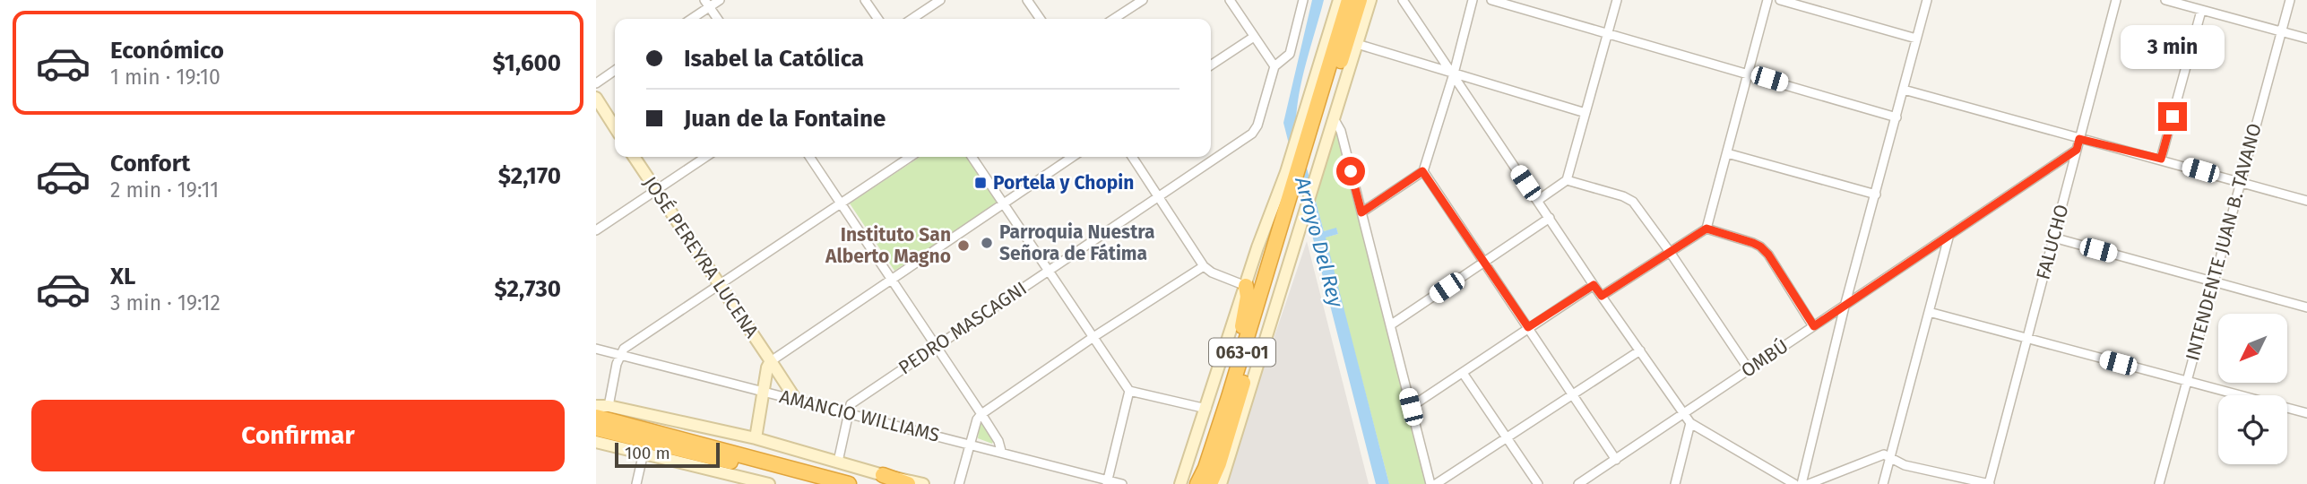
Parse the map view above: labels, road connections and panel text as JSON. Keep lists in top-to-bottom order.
{
  "streets": {
    "highway": ["063-01"],
    "street": [
      "FALUCHO",
      "INTENDENTE JUAN B. TAVANO",
      "JOSÉ PEREYRA LUCENA",
      "PEDRO MASCAGNI",
      "OMBÚ",
      "AMANCIO WILLIAMS"
    ]
  },
  "crossings": [
    ["FALUCHO", "OMBÚ"],
    ["JOSÉ PEREYRA LUCENA", "AMANCIO WILLIAMS"],
    ["PEDRO MASCAGNI", "AMANCIO WILLIAMS"]
  ],
  "water": ["Arroyo Del Rey"],
  "places": {
    "transit": ["Portela y Chopin"],
    "other": ["Parroquia Nuestra Señora de Fátima", "Instituto San Alberto Magno"]
  },
  "scale_bar": "100 m",
  "north": "bottom left",
  "page": {
    "list": [
      {
        "name": "Económico",
        "note": "1 min · 19:10",
        "value": "$1,600"
      },
      {
        "name": "Confort",
        "note": "2 min · 19:11",
        "value": "$2,170"
      },
      {
        "name": "XL",
        "note": "3 min · 19:12",
        "value": "$2,730"
      }
    ],
    "banner": ["Isabel la Católica", "Juan de la Fontaine"],
    "bubble": "3 min",
    "buttons": "Confirmar",
    "scale": "100 m"
  }
}
